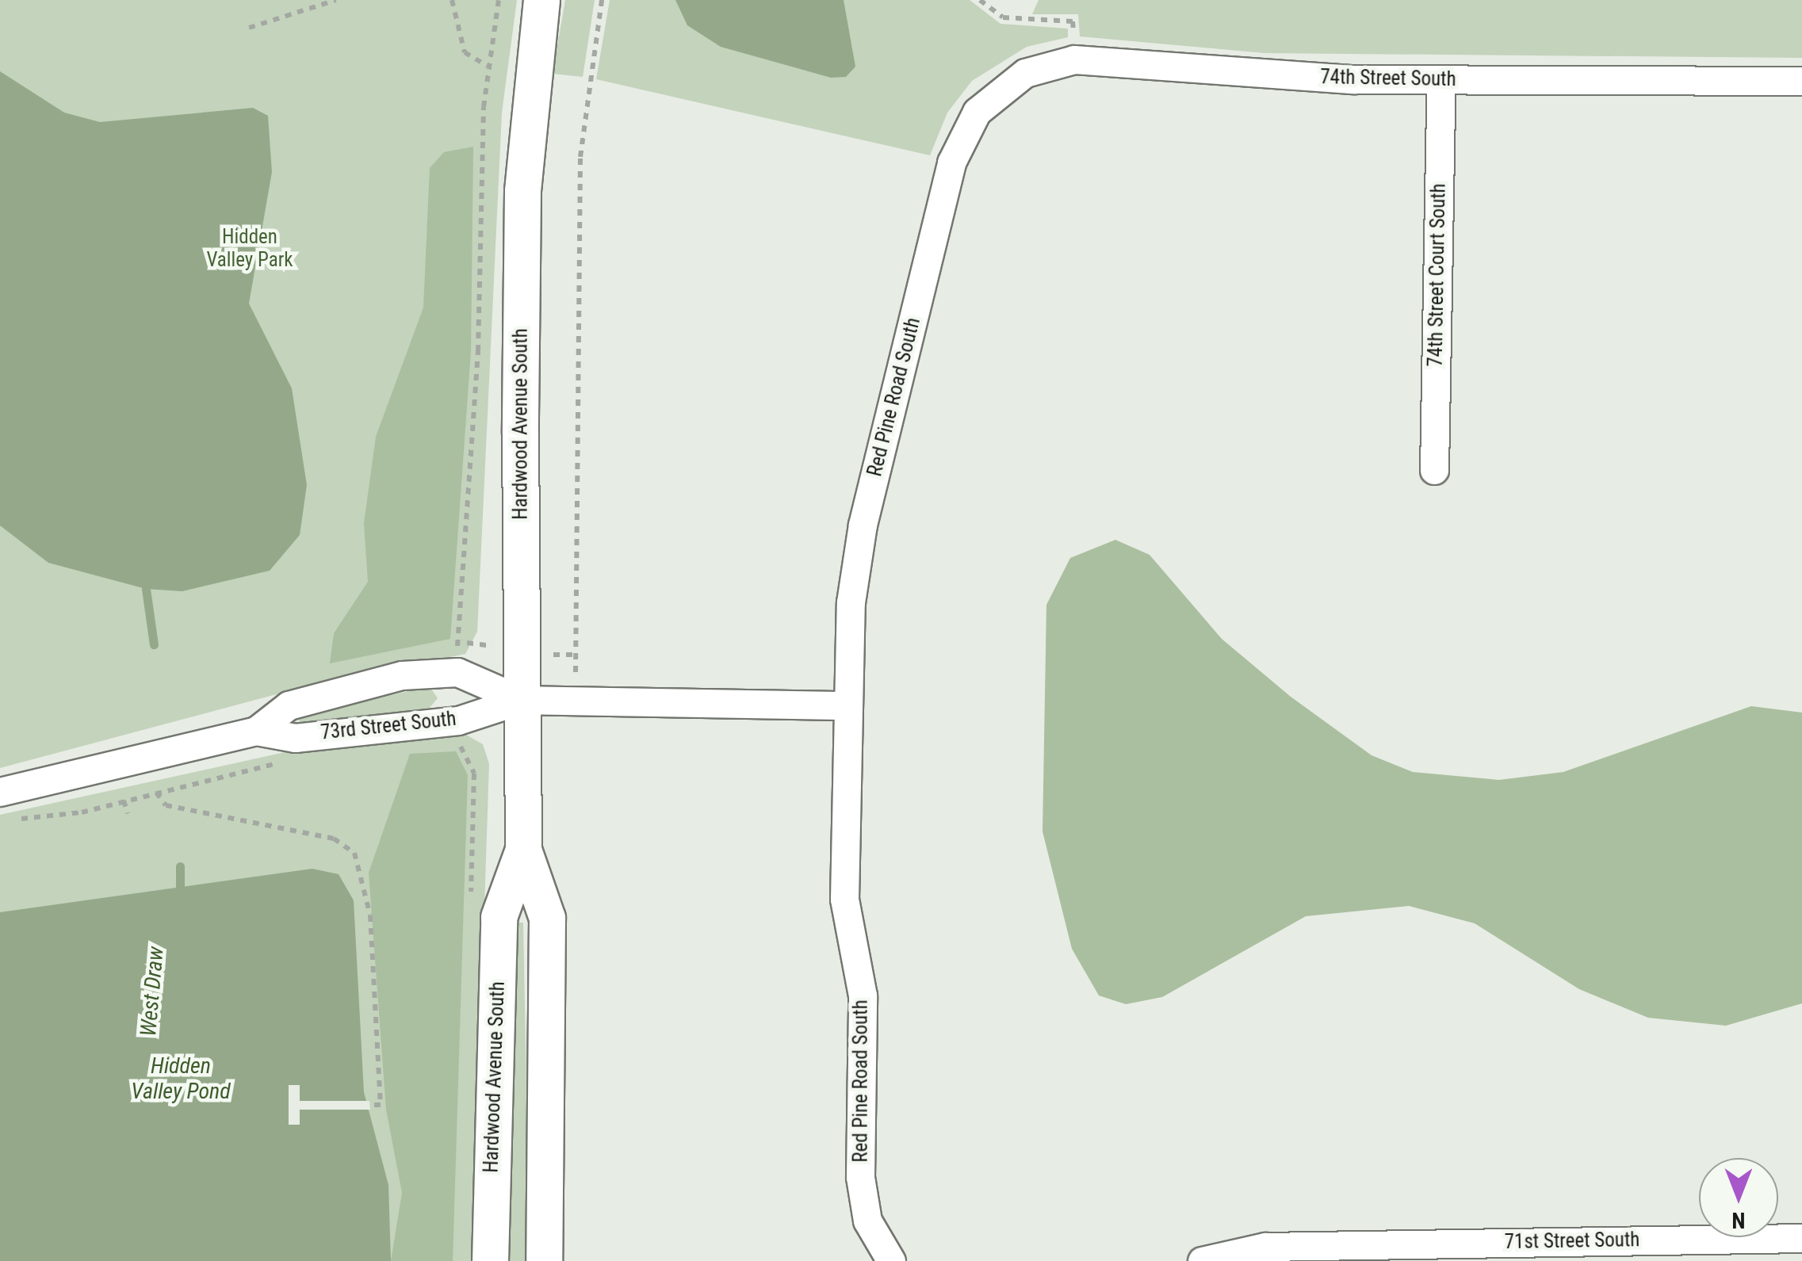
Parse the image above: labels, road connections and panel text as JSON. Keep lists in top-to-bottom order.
{
  "streets": {
    "street": [
      "74th Street South",
      "74th Street Court South",
      "Red Pine Road South",
      "Hardwood Avenue South",
      "73rd Street South",
      "71st Street South"
    ]
  },
  "crossings": [
    ["74th Street South", "74th Street Court South"],
    ["74th Street South", "Red Pine Road South"],
    ["Hardwood Avenue South", "73rd Street South"]
  ],
  "water": ["West Draw", "Hidden Valley Pond"],
  "parks": ["Hidden Valley Park"],
  "north": "bottom"
}
